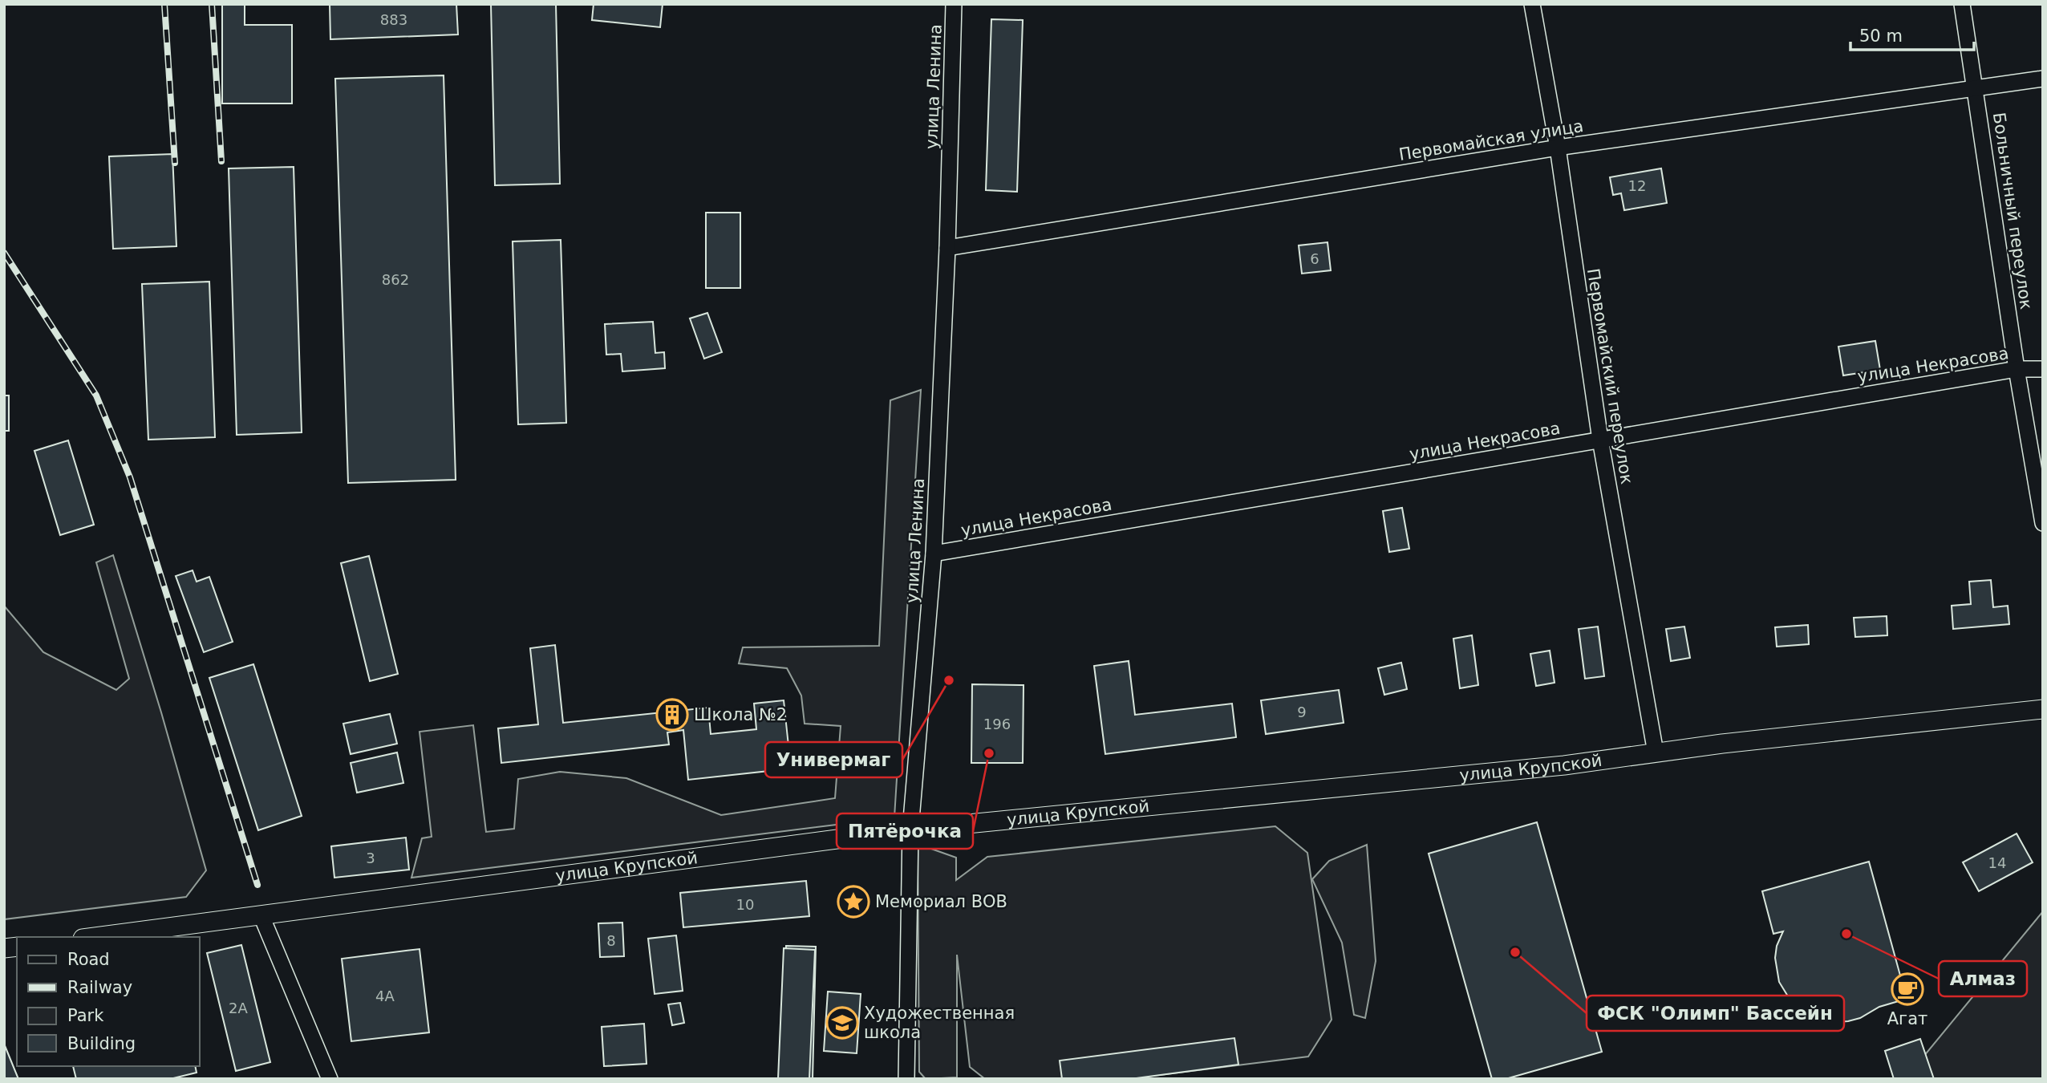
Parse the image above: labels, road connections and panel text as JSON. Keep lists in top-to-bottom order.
{
  "streets": {
    "street": [
      "улица Ленина",
      "Первомайская улица",
      "Больничный переулок",
      "улица Некрасова",
      "Первомайский переулок",
      "улица Крупской"
    ]
  },
  "crossings": [
    ["улица Ленина", "Первомайская улица"],
    ["улица Ленина", "улица Некрасова"],
    ["улица Ленина", "улица Крупской"],
    ["Первомайская улица", "Больничный переулок"],
    ["Первомайская улица", "Первомайский переулок"],
    ["Больничный переулок", "улица Некрасова"],
    ["улица Некрасова", "Первомайский переулок"],
    ["Первомайский переулок", "улица Крупской"]
  ],
  "places": {
    "other": [
      "Универмаг",
      "Пятёрочка",
      "Алмаз",
      "ФСК \"Олимп\" Бассейн"
    ],
    "building": ["Школа №2"],
    "place": ["Мемориал ВОВ"],
    "cafe": ["Агат"],
    "school or university": ["Художественная школа"]
  },
  "house_numbers": [
    "883",
    "12",
    "6",
    "862",
    "9",
    "196",
    "3",
    "14",
    "10",
    "8",
    "4А",
    "2А"
  ],
  "legend": [
    "Road",
    "Railway",
    "Park",
    "Building"
  ],
  "scale_bar": "50 m"
}
